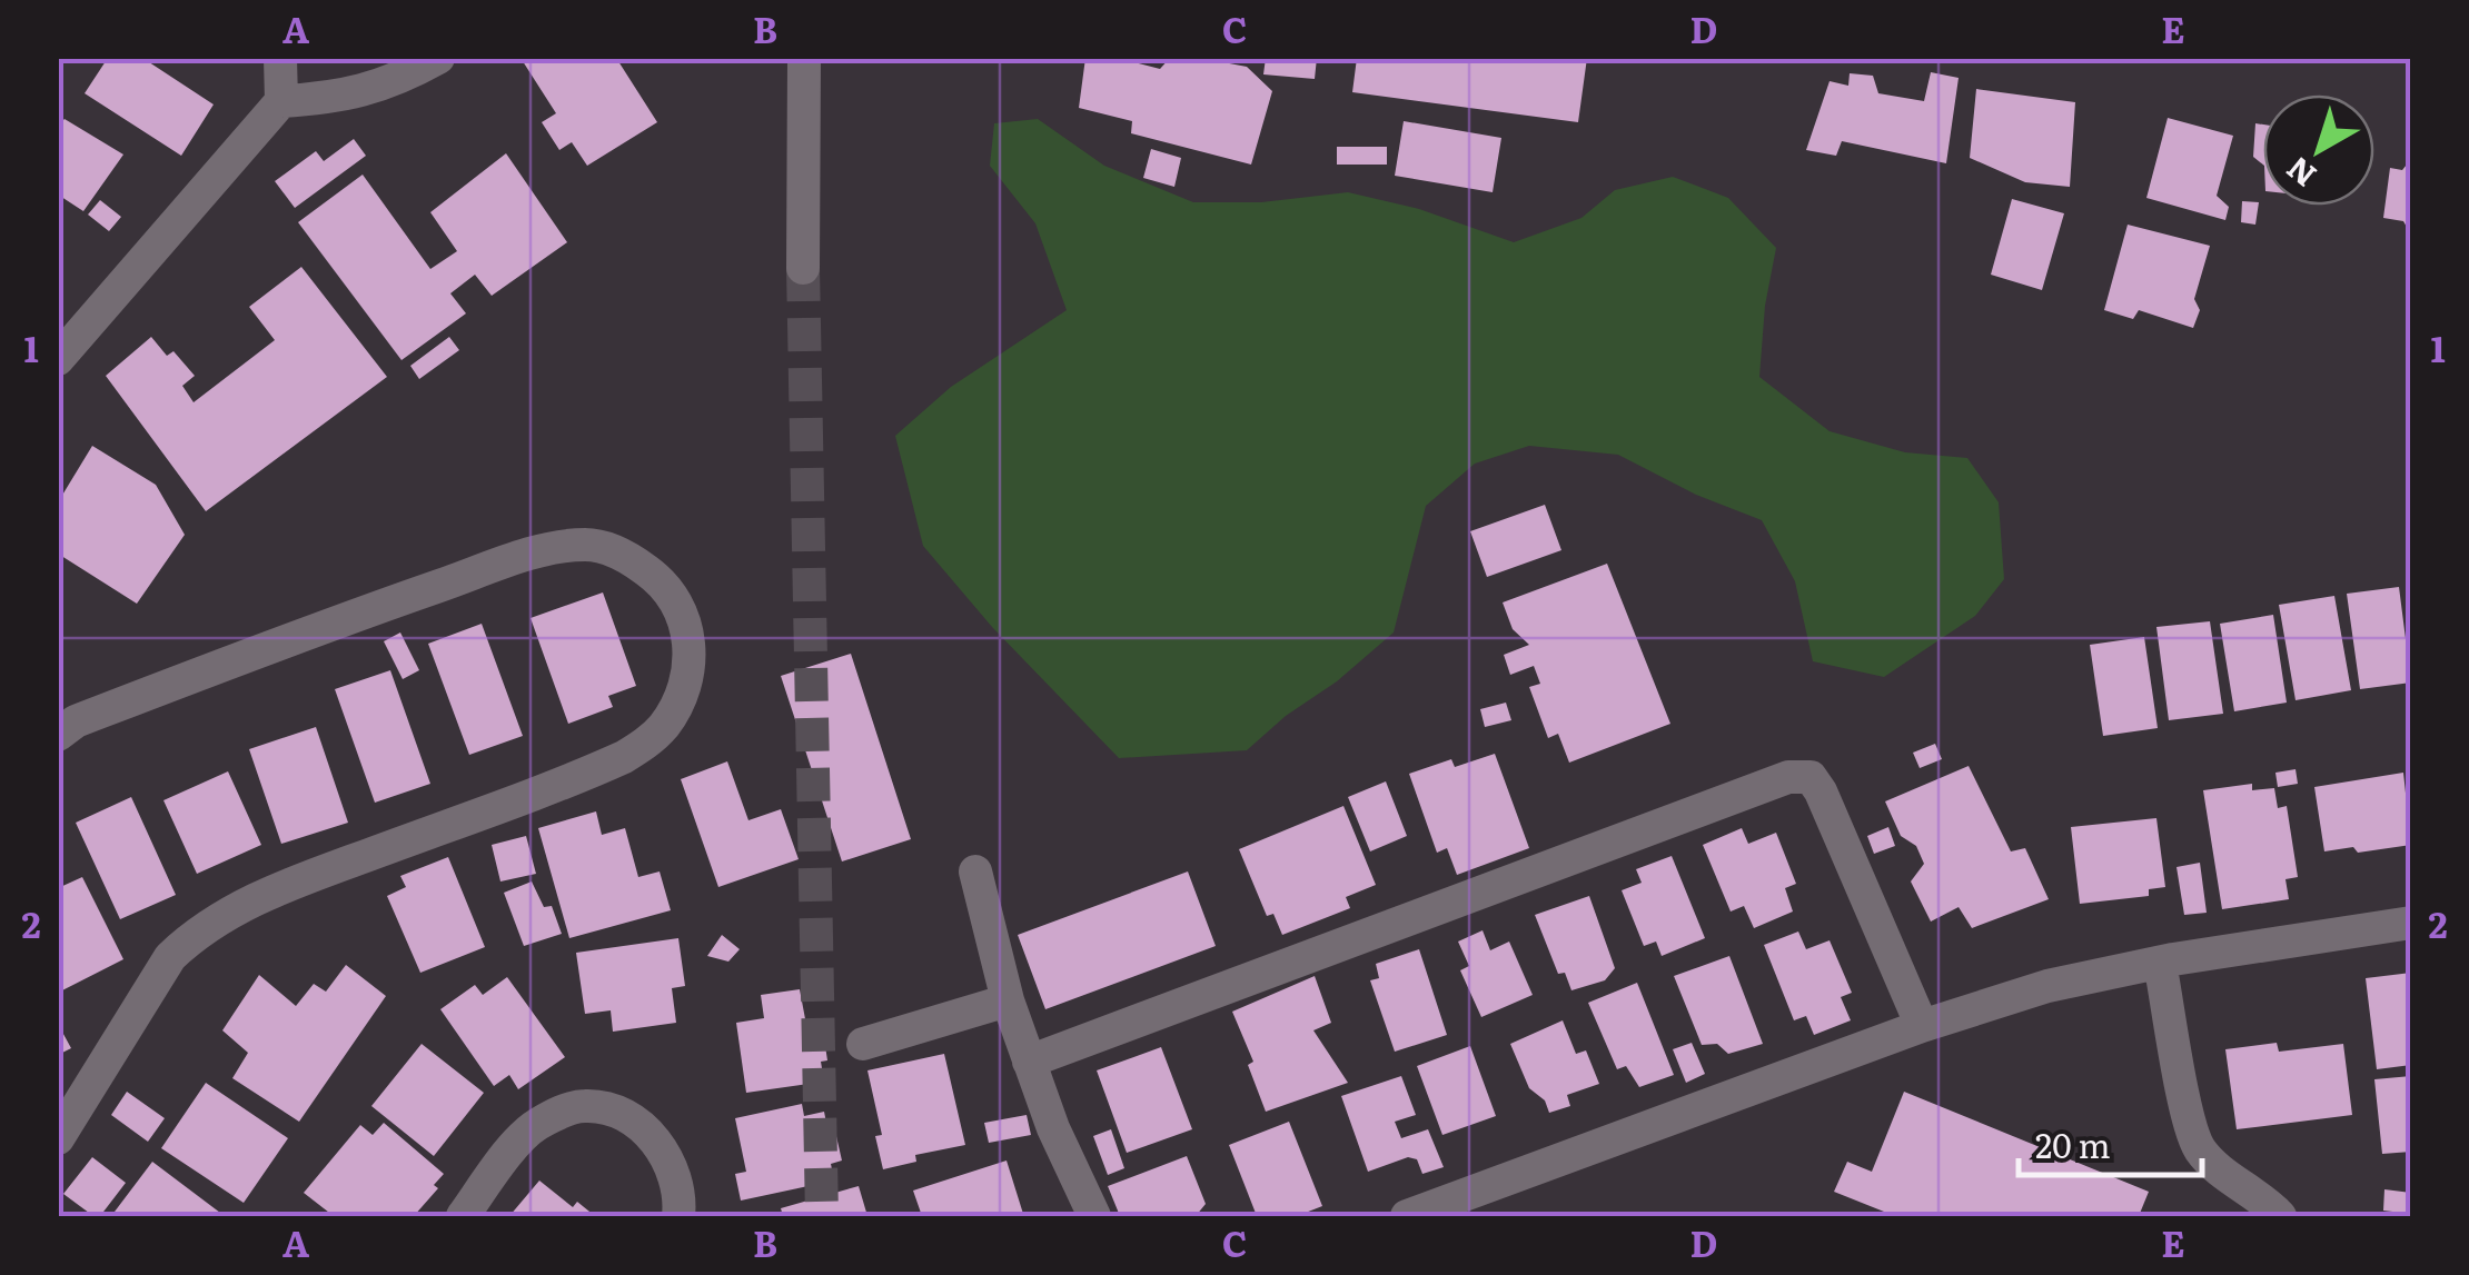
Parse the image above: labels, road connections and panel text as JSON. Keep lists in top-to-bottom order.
{
  "scale_bar": "20 m",
  "north": "bottom left",
  "grid": {
    "columns": [
      "A",
      "B",
      "C",
      "D",
      "E"
    ],
    "rows": ["1", "2"]
  }
}
